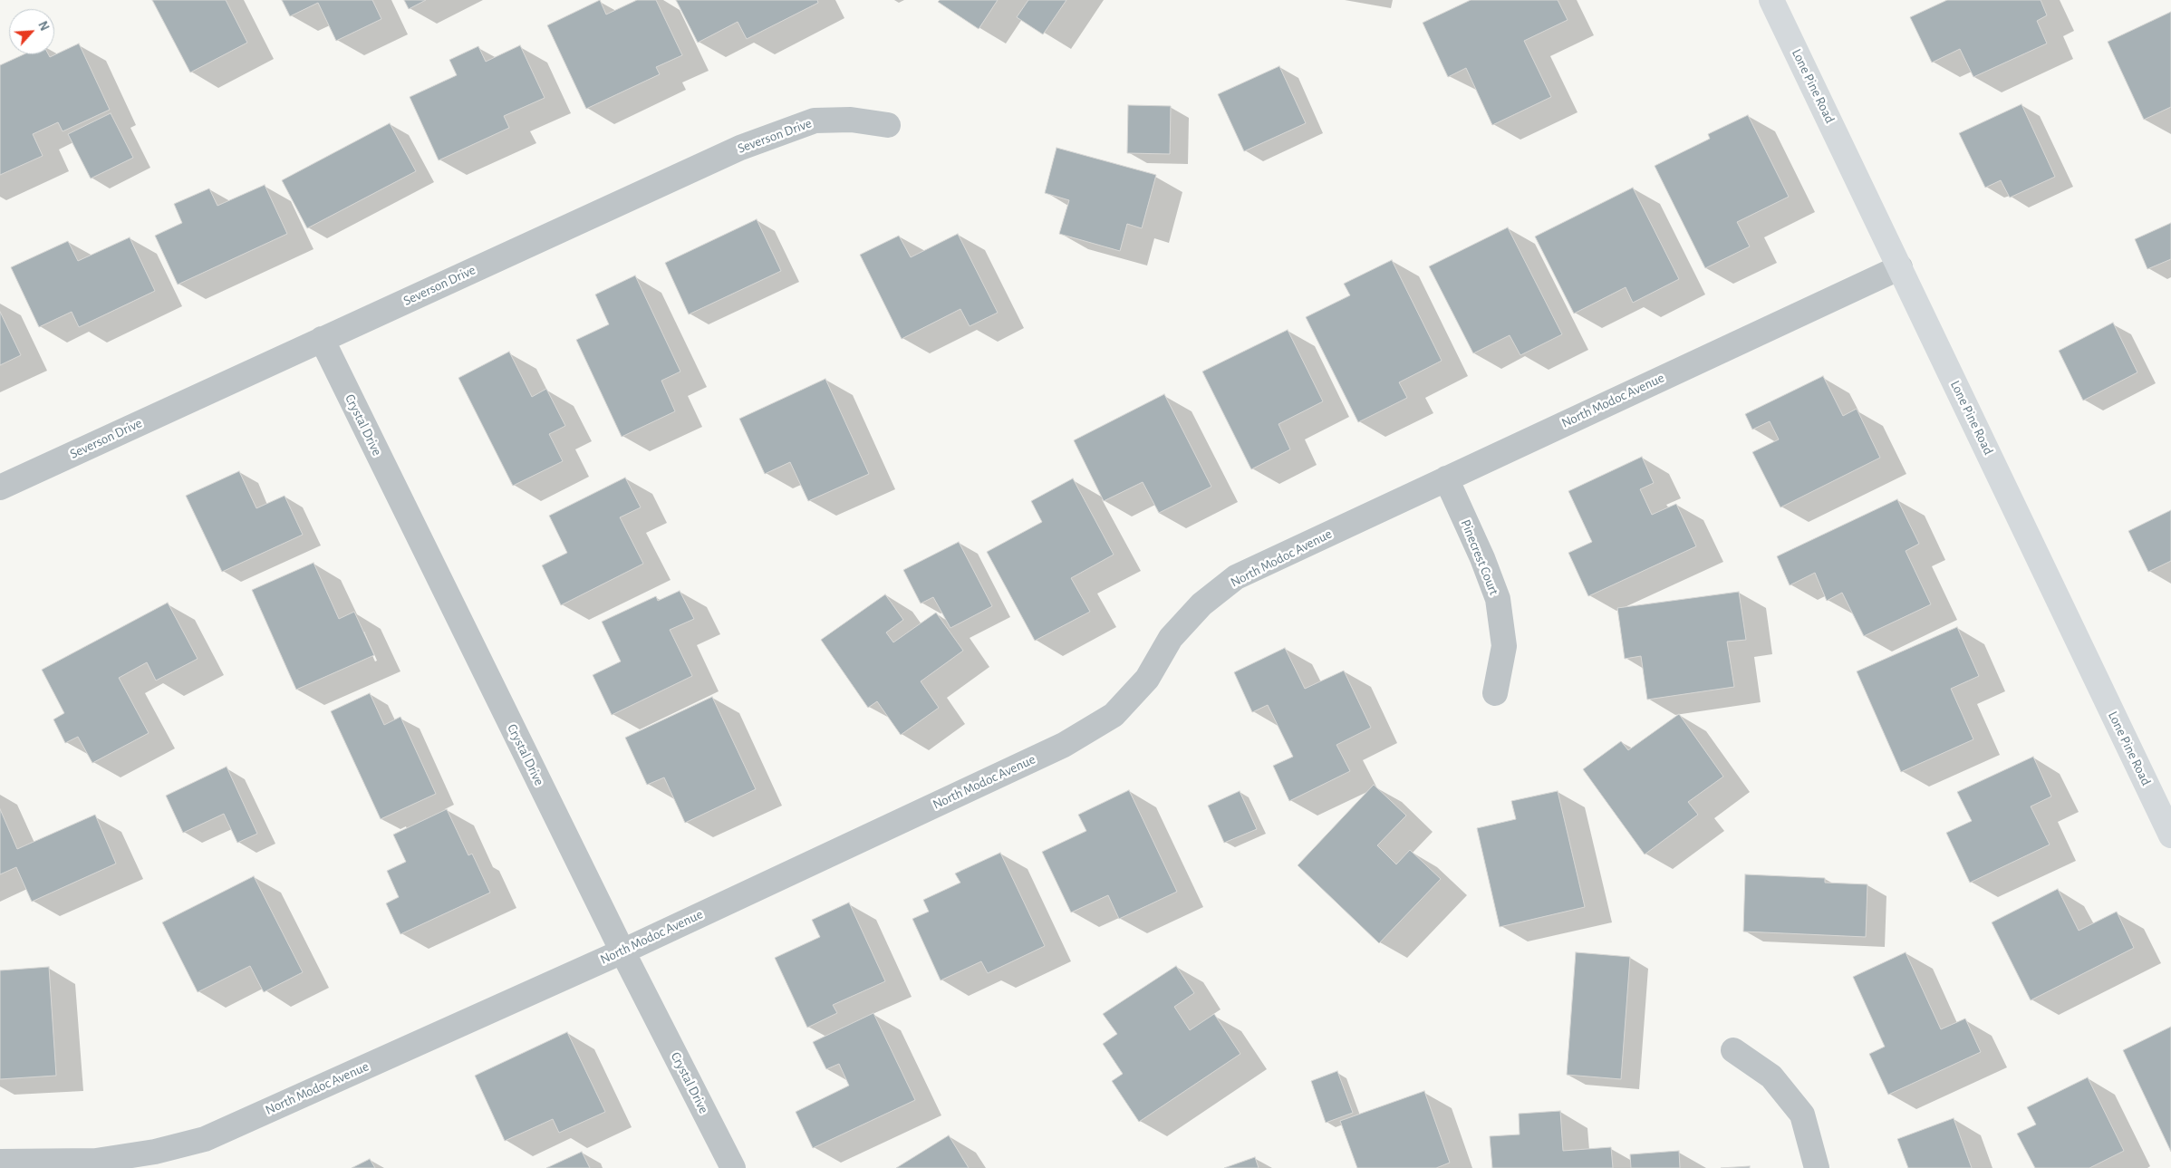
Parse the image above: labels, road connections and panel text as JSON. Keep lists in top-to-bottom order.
{
  "streets": {
    "street": [
      "Lone Pine Road",
      "Severson Drive",
      "North Modoc Avenue",
      "Crystal Drive",
      "Pinecrest Court"
    ]
  },
  "crossings": [
    ["Lone Pine Road", "North Modoc Avenue"],
    ["Severson Drive", "Crystal Drive"],
    ["North Modoc Avenue", "Crystal Drive"],
    ["North Modoc Avenue", "Pinecrest Court"]
  ],
  "north": "top right"
}
